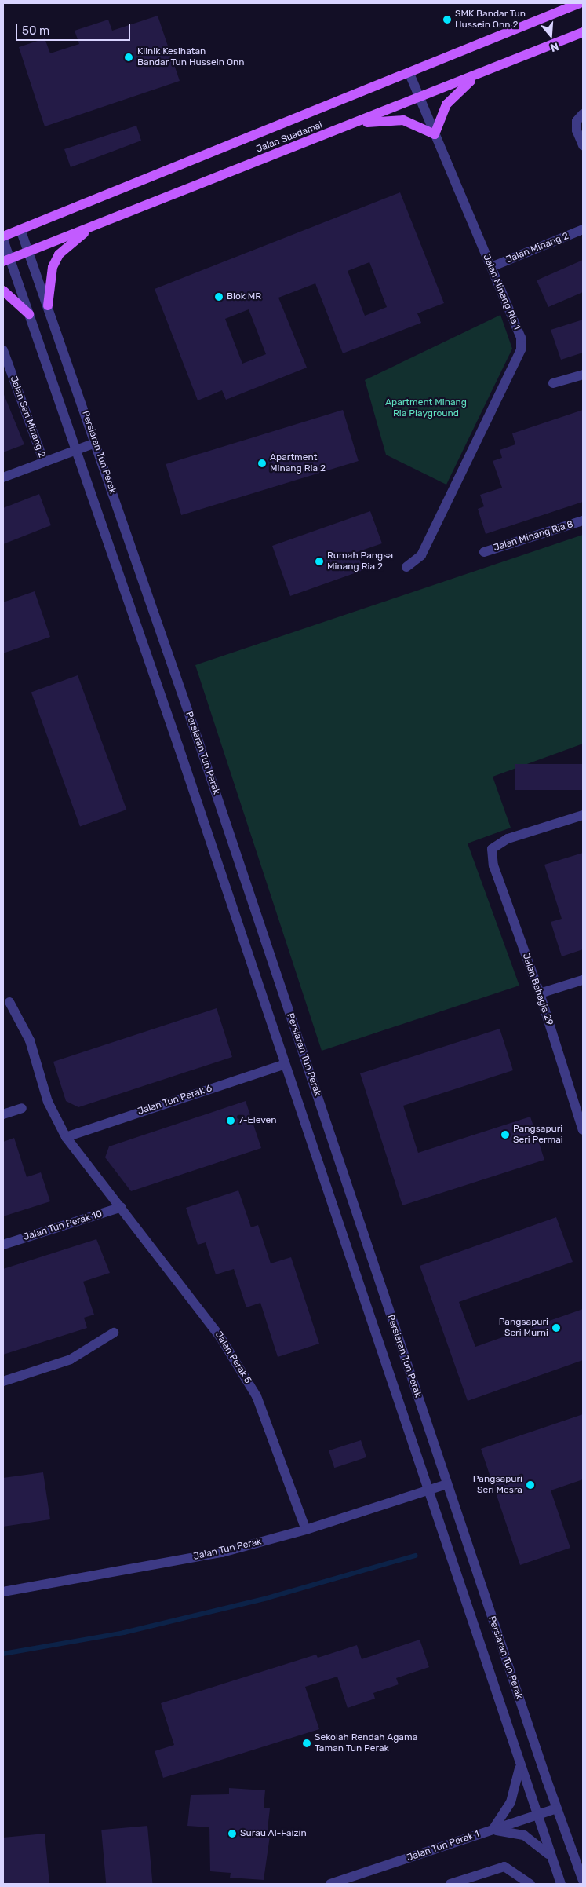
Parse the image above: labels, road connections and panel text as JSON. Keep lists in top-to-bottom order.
{
  "streets": {
    "main road": ["Jalan Suadamai"],
    "street": [
      "Jalan Minang 2",
      "Jalan Minang Ria 1",
      "Jalan Seri Minang 2",
      "Persiaran Tun Perak",
      "Jalan Minang Ria 8",
      "Jalan Bahagia 29",
      "Jalan Tun Perak 6",
      "Jalan Tun Perak 10",
      "Jalan Perak 5",
      "Jalan Tun Perak",
      "Jalan Tun Perak 1"
    ]
  },
  "crossings": [
    ["Jalan Suadamai", "Jalan Minang Ria 1"],
    ["Jalan Suadamai", "Persiaran Tun Perak"],
    ["Jalan Minang 2", "Jalan Minang Ria 1"],
    ["Persiaran Tun Perak", "Jalan Tun Perak 6"],
    ["Persiaran Tun Perak", "Jalan Tun Perak"],
    ["Persiaran Tun Perak", "Jalan Tun Perak 1"],
    ["Jalan Tun Perak 6", "Jalan Perak 5"],
    ["Jalan Tun Perak 10", "Jalan Perak 5"],
    ["Jalan Perak 5", "Jalan Tun Perak"]
  ],
  "parks": ["Apartment Minang Ria Playground"],
  "places": [
    "SMK Bandar Tun Hussein Onn 2",
    "Klinik Kesihatan Bandar Tun Hussein Onn",
    "Blok MR",
    "Apartment Minang Ria 2",
    "Rumah Pangsa Minang Ria 2",
    "7-Eleven",
    "Pangsapuri Seri Permai",
    "Pangsapuri Seri Murni",
    "Pangsapuri Seri Mesra",
    "Sekolah Rendah Agama Taman Tun Perak",
    "Surau Al-Faizin"
  ],
  "scale_bar": "50 m",
  "north": "bottom"
}
